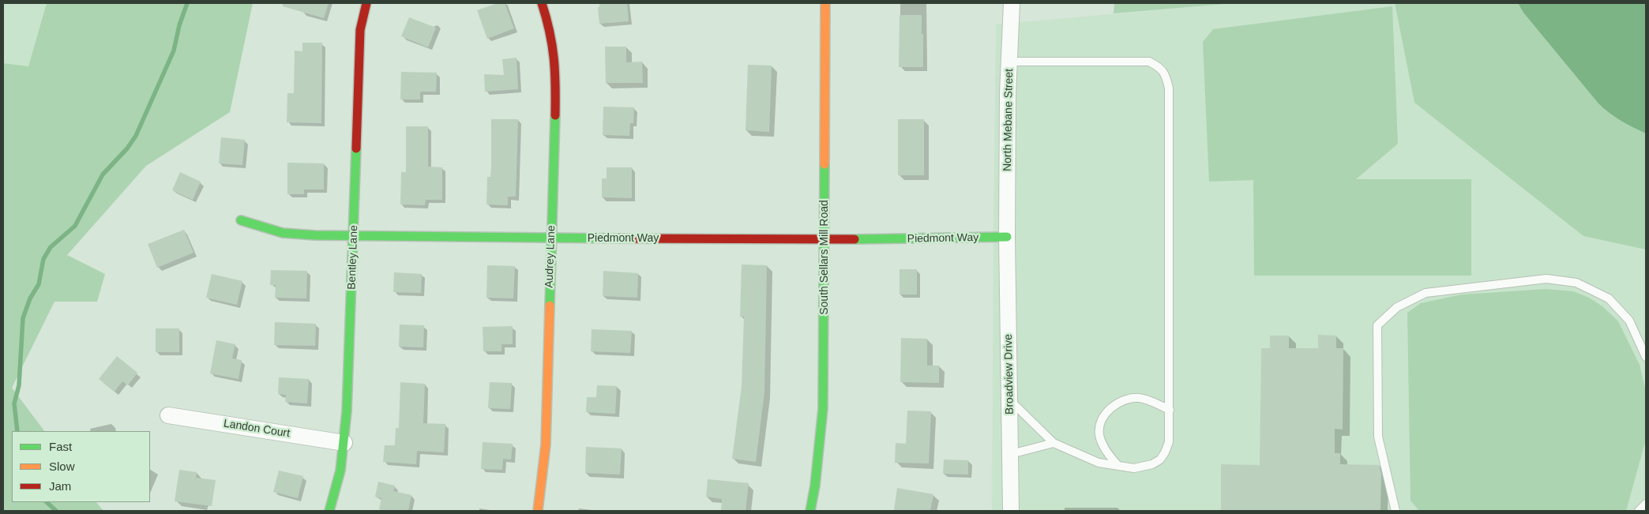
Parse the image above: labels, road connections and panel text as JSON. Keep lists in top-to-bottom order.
{
  "streets": {
    "street": [
      "North Mebane Street",
      "Piedmont Way",
      "Audrey Lane",
      "Bentley Lane",
      "South Sellars Mill Road",
      "Broadview Drive",
      "Landon Court"
    ]
  },
  "crossings": [
    ["North Mebane Street", "Piedmont Way"],
    ["North Mebane Street", "Broadview Drive"],
    ["Piedmont Way", "Audrey Lane"],
    ["Piedmont Way", "Bentley Lane"],
    ["Piedmont Way", "South Sellars Mill Road"],
    ["Piedmont Way", "Broadview Drive"],
    ["Bentley Lane", "Landon Court"]
  ],
  "legend": ["Fast", "Slow", "Jam"]
}
